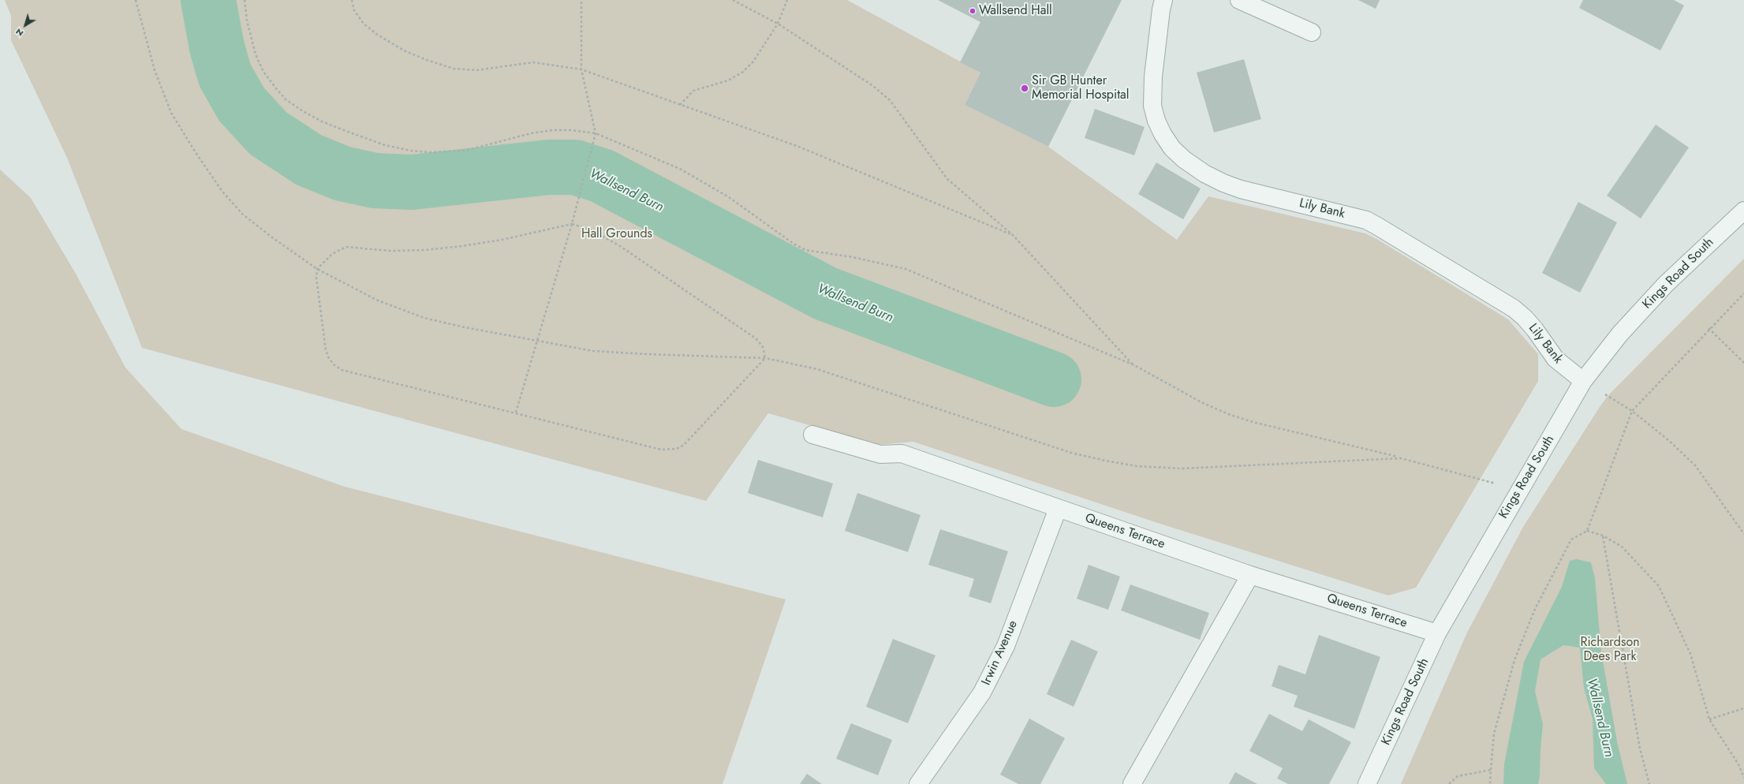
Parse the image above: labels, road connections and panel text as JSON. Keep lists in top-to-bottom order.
{
  "streets": {
    "street": [
      "Lily Bank",
      "Kings Road South",
      "Queens Terrace",
      "Irwin Avenue"
    ]
  },
  "crossings": [
    ["Lily Bank", "Kings Road South"],
    ["Kings Road South", "Queens Terrace"],
    ["Queens Terrace", "Irwin Avenue"]
  ],
  "water": ["Wallsend Burn"],
  "parks": ["Hall Grounds", "Richardson Dees Park"],
  "places": ["Wallsend Hall", "Sir GB Hunter Memorial Hospital"],
  "north": "bottom left"
}
